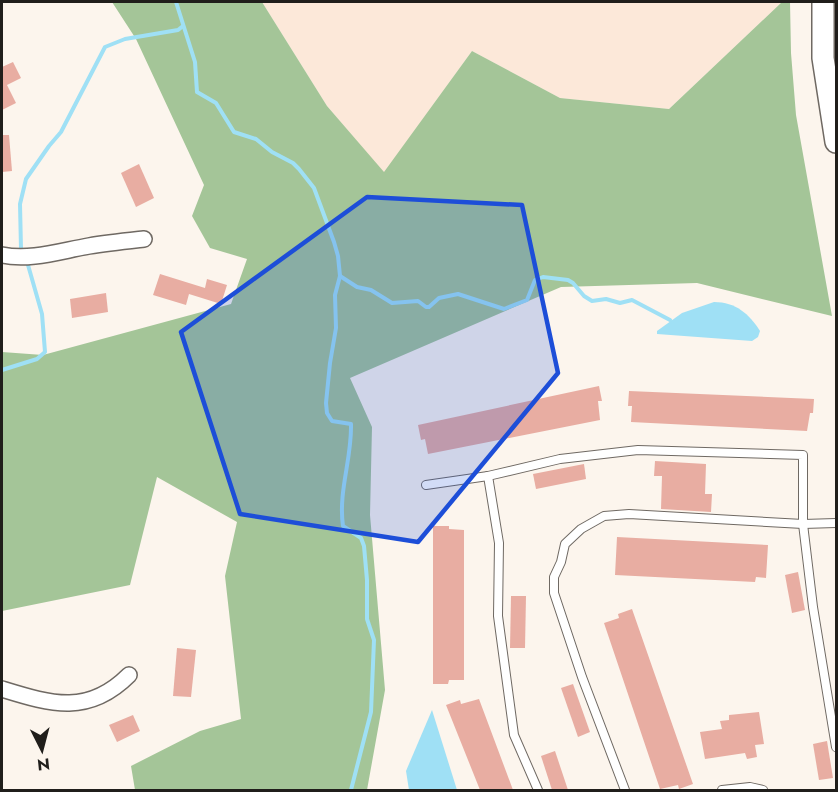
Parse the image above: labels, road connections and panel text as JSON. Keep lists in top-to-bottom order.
{
  "north": "bottom"
}
